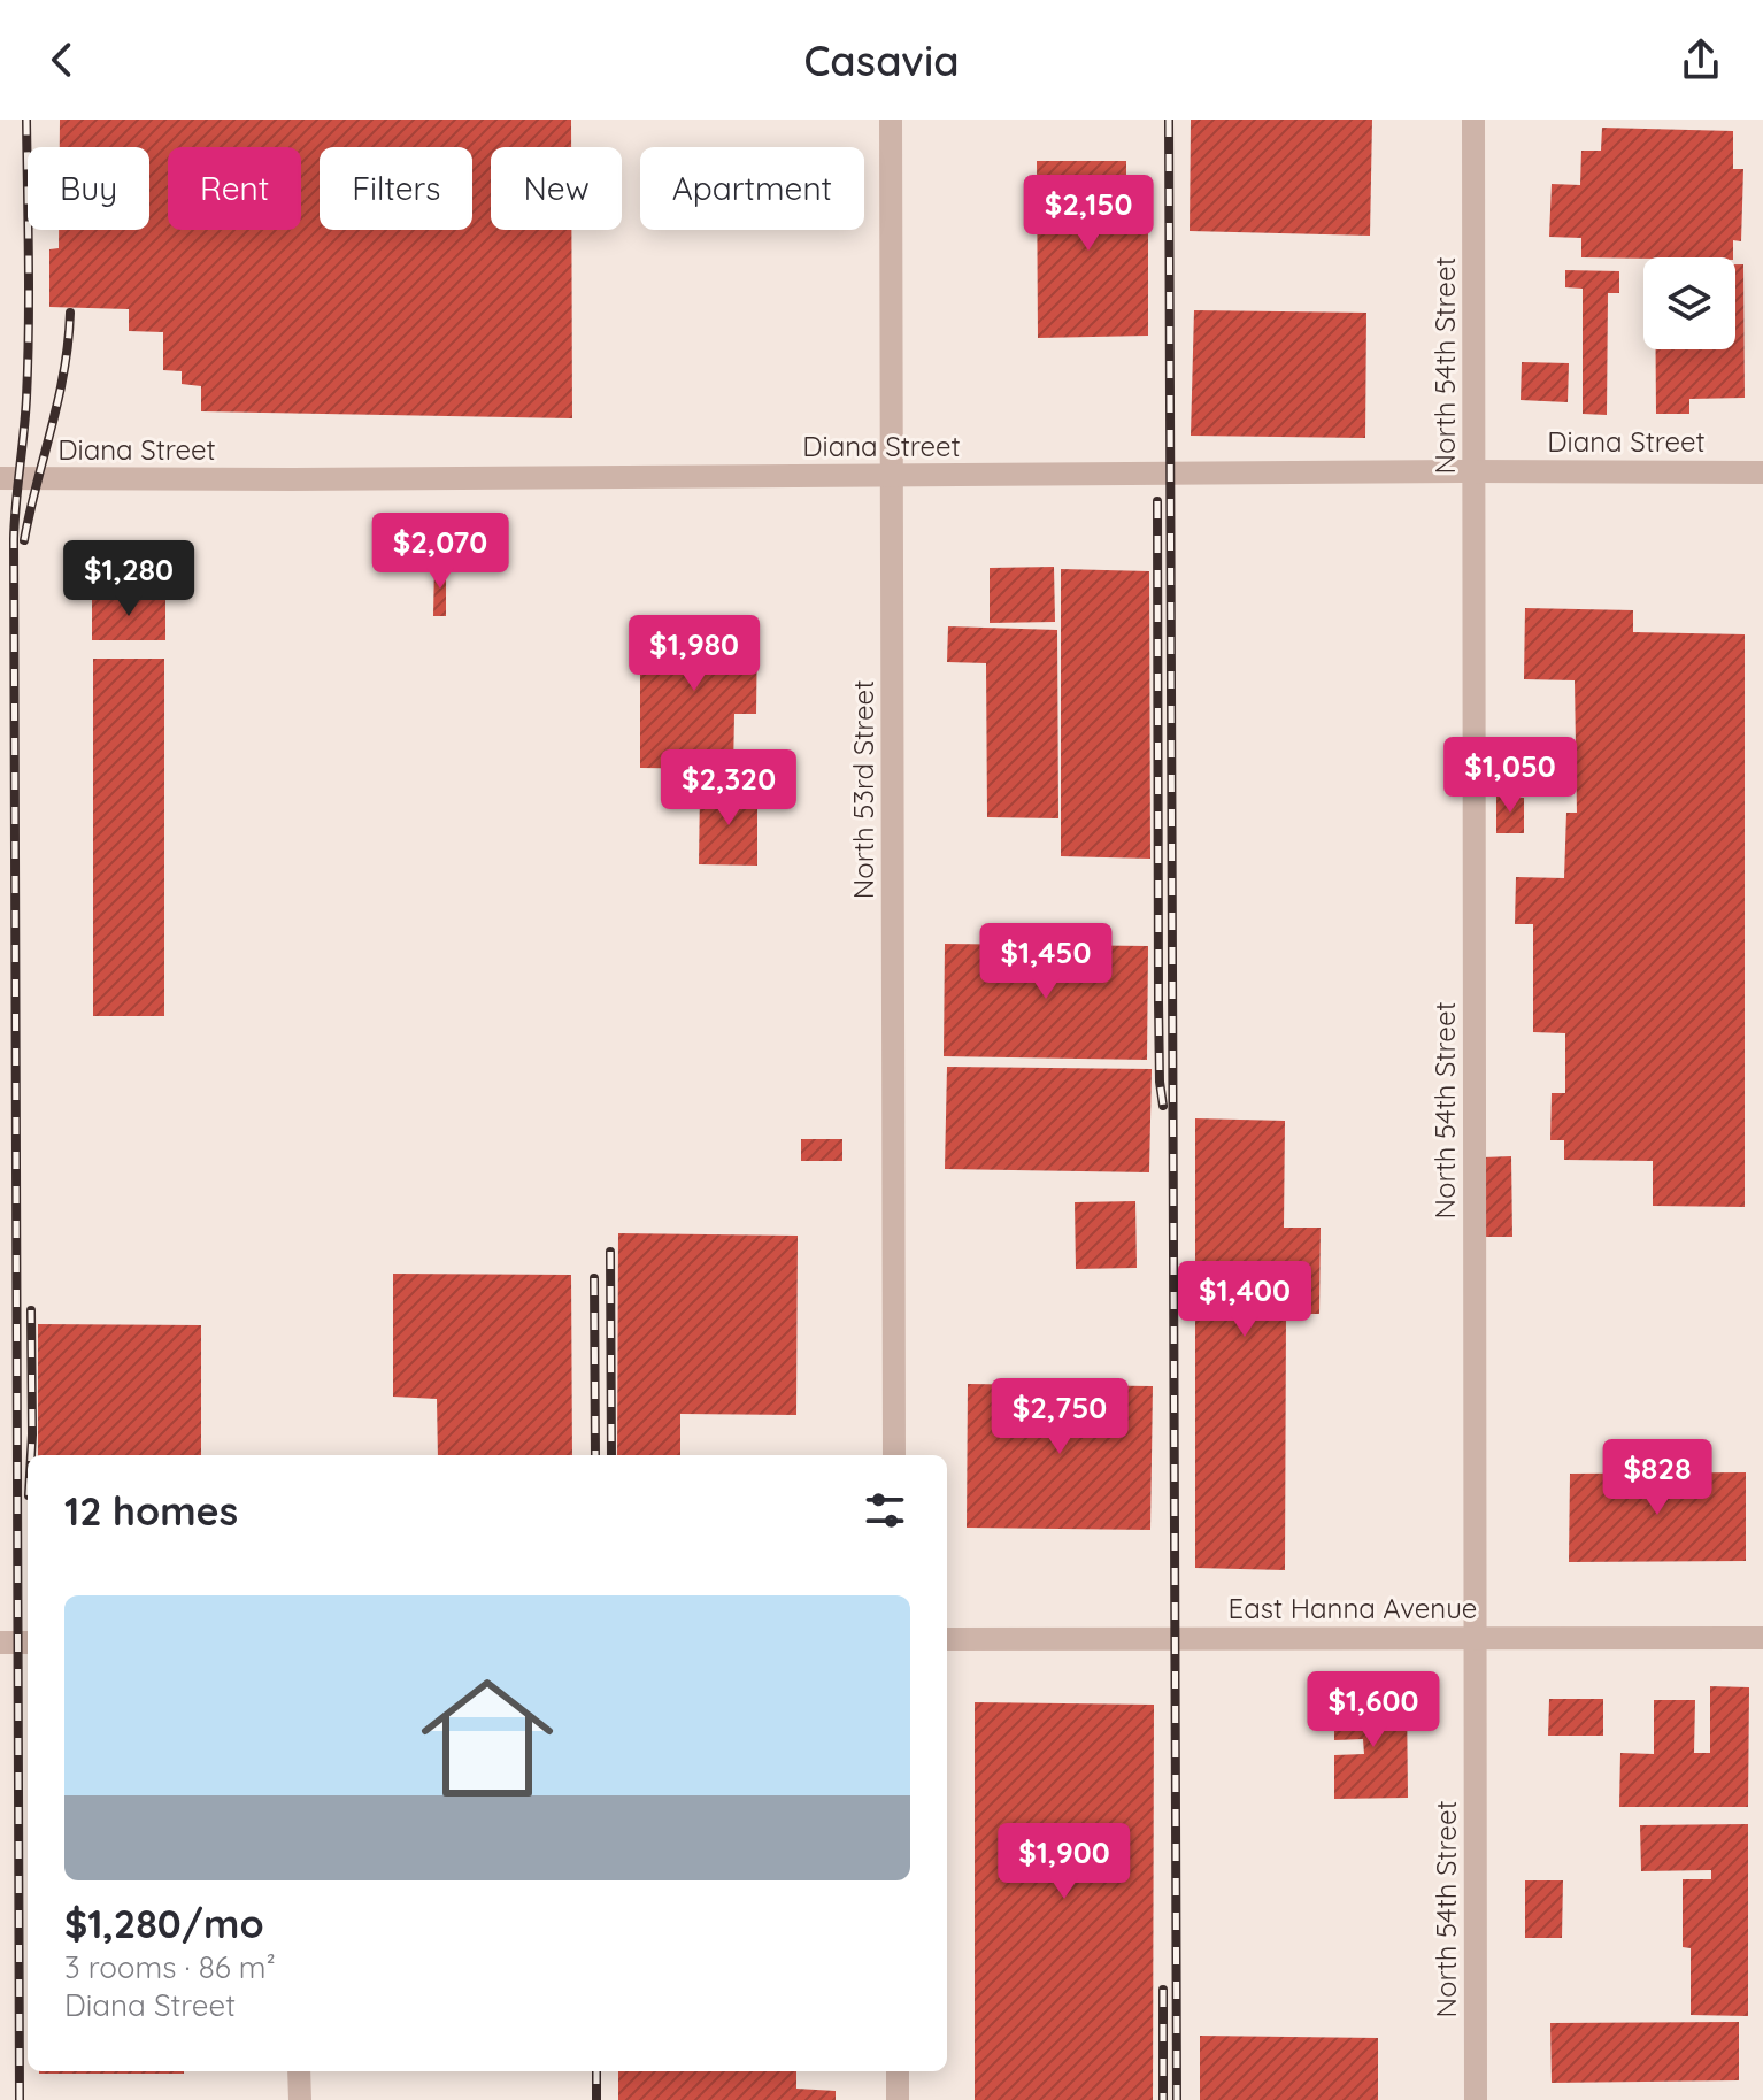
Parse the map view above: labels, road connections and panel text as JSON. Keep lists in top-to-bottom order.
{
  "streets": {
    "street": [
      "North 54th Street",
      "Diana Street",
      "North 53rd Street",
      "East Hanna Avenue"
    ]
  },
  "crossings": [
    ["North 54th Street", "Diana Street"],
    ["North 54th Street", "East Hanna Avenue"],
    ["Diana Street", "North 53rd Street"]
  ],
  "page": {
    "header": "Casavia",
    "chip": [
      "Buy",
      "Rent",
      "Filters",
      "New",
      "Apartment"
    ],
    "price": [
      "$2,150",
      "$2,070",
      "$1,280",
      "$1,980",
      "$1,050",
      "$2,320",
      "$1,450",
      "$1,400",
      "$2,750",
      "$828",
      "$1,600",
      "$1,900"
    ],
    "heading": "12 homes",
    "list": [
      {
        "name": "$1,280/mo",
        "note": "3 rooms · 86 m² · Diana Street"
      }
    ]
  }
}
